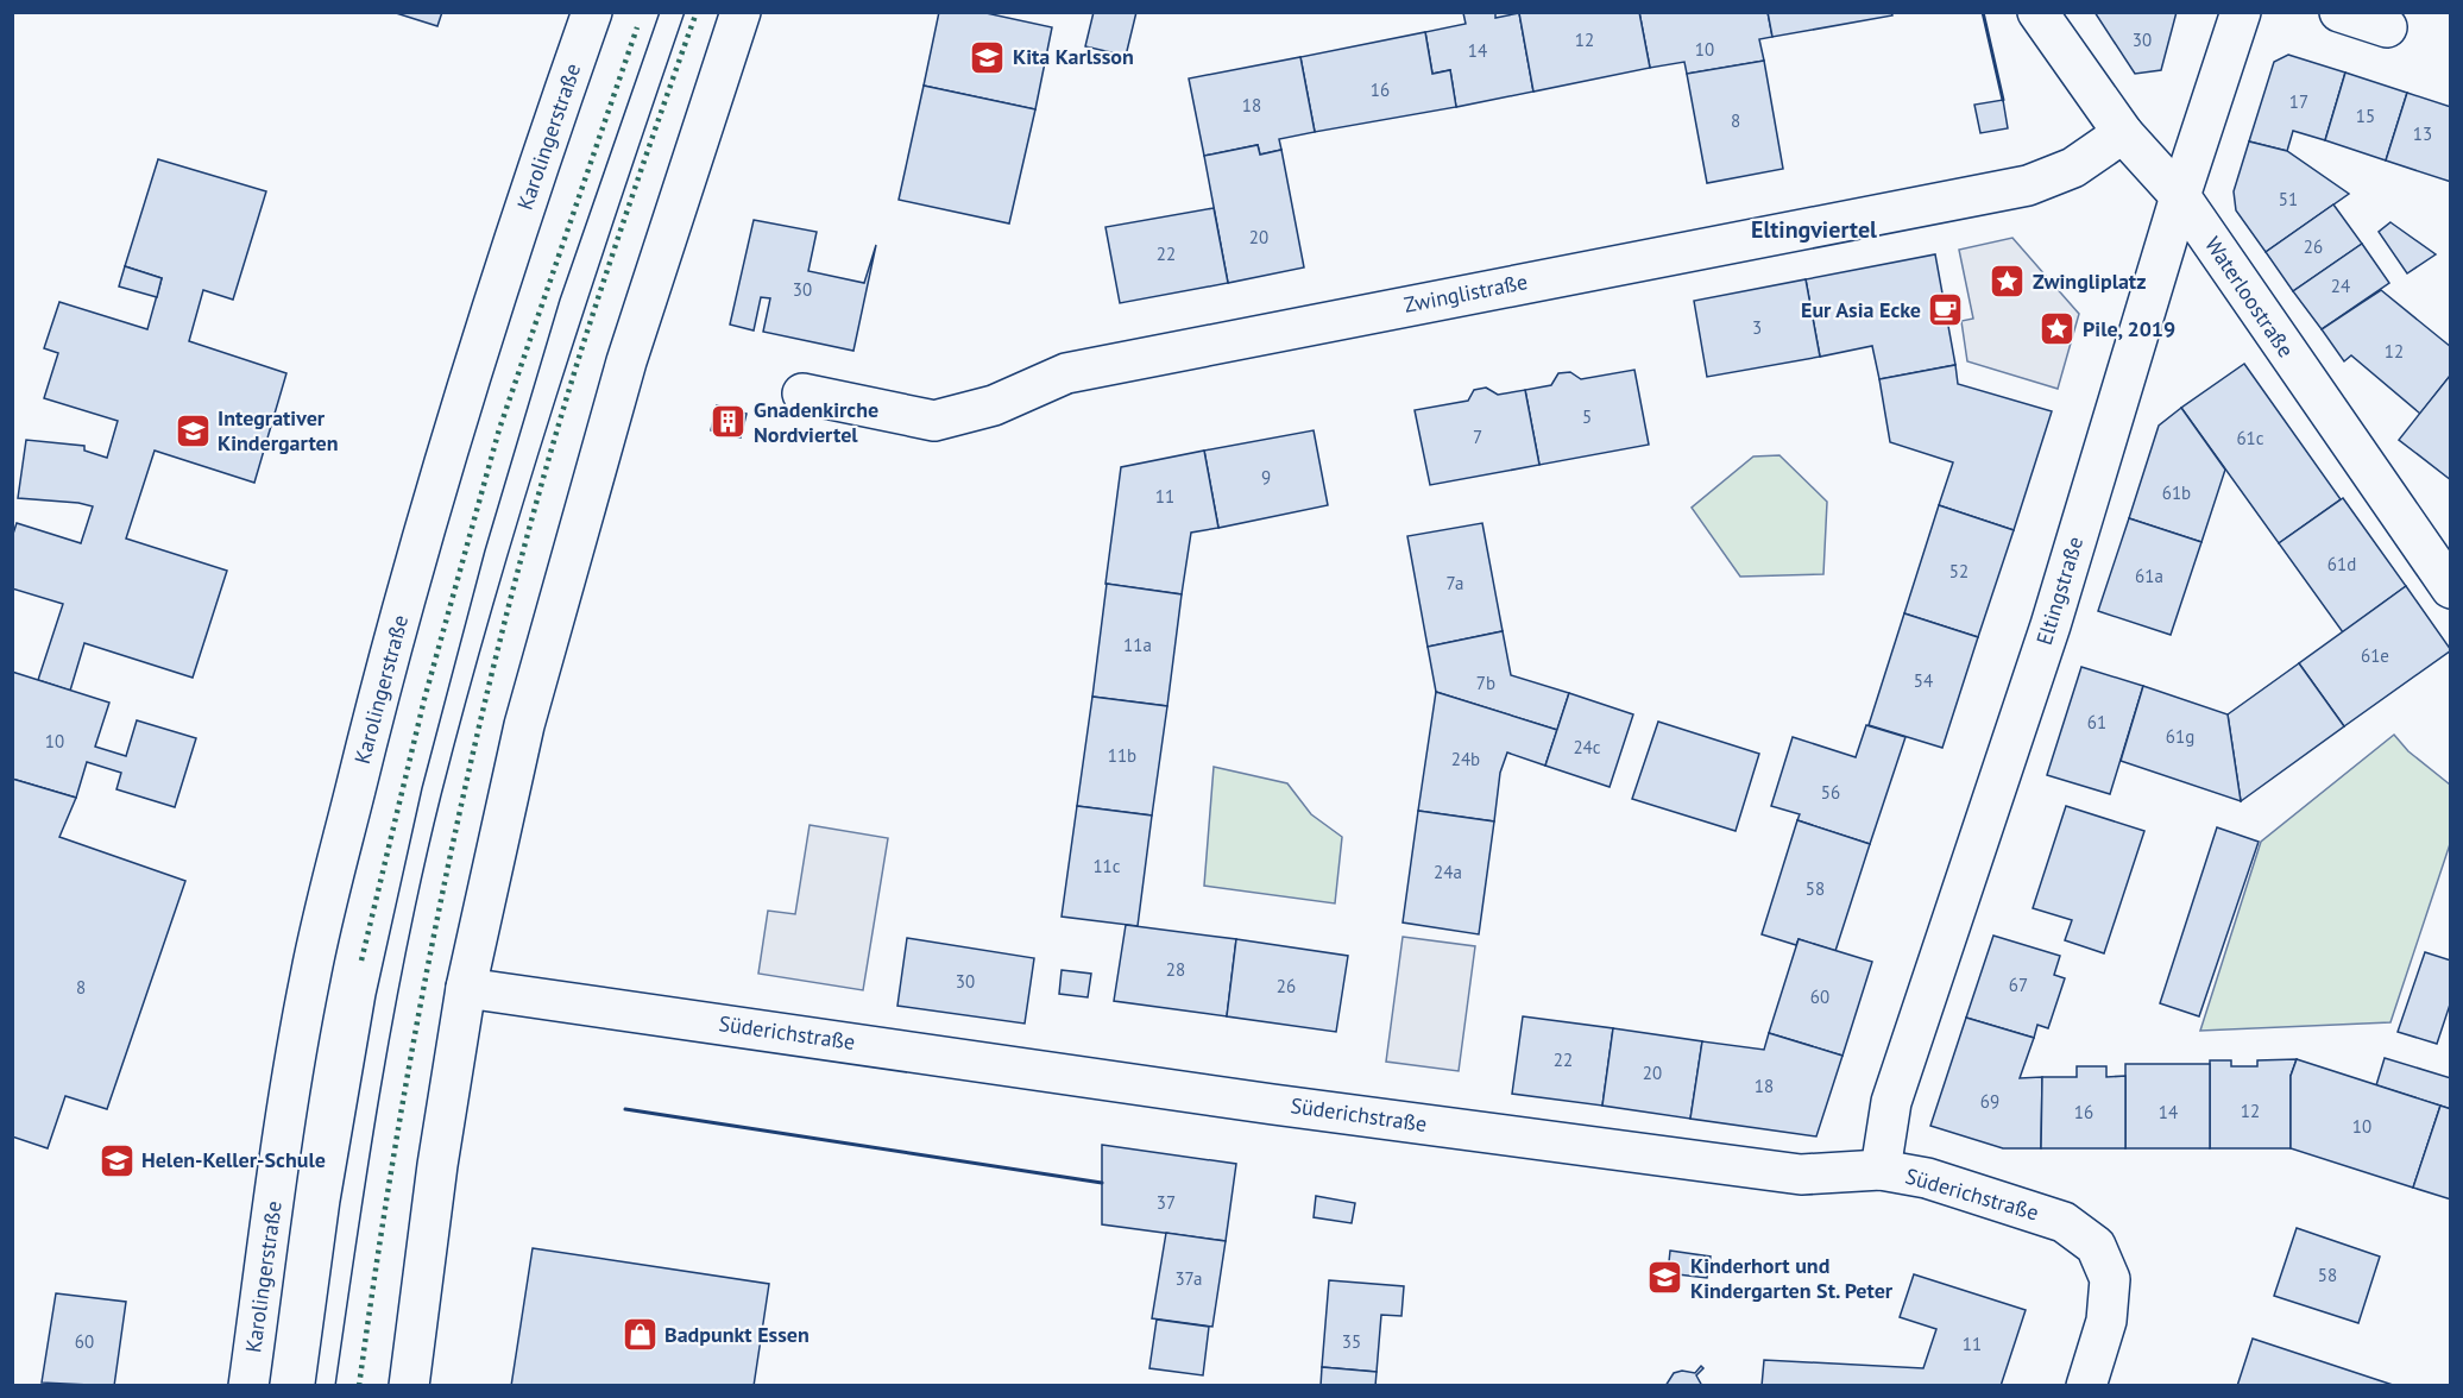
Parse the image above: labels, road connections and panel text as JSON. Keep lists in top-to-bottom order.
{
  "streets": {
    "street": [
      "Karolingerstraße",
      "Zwinglistraße",
      "Waterloostraße",
      "Eltingstraße",
      "Süderichstraße"
    ]
  },
  "crossings": [
    ["Zwinglistraße", "Waterloostraße"],
    ["Waterloostraße", "Eltingstraße"],
    ["Eltingstraße", "Süderichstraße"]
  ],
  "districts": ["Eltingviertel"],
  "places": {
    "school or university": [
      "Kita Karlsson",
      "Integrativer Kindergarten",
      "Helen-Keller-Schule",
      "Kinderhort und Kindergarten St. Peter"
    ],
    "place": ["Zwingliplatz", "Pile, 2019"],
    "cafe": ["Eur Asia Ecke"],
    "building": ["Gnadenkirche Nordviertel"],
    "shop": ["Badpunkt Essen"]
  },
  "house_numbers": [
    "12",
    "30",
    "10",
    "14",
    "16",
    "17",
    "18",
    "15",
    "8",
    "13",
    "51",
    "20",
    "26",
    "22",
    "24",
    "30",
    "3",
    "12",
    "5",
    "7",
    "61c",
    "9",
    "61b",
    "11",
    "61d",
    "52",
    "61a",
    "7a",
    "11a",
    "61e",
    "54",
    "7b",
    "61",
    "61g",
    "10",
    "24c",
    "11b",
    "24b",
    "56",
    "11c",
    "24a",
    "58",
    "28",
    "30",
    "67",
    "26",
    "8",
    "60",
    "22",
    "20",
    "18",
    "69",
    "12",
    "16",
    "14",
    "10",
    "37",
    "58",
    "37a",
    "60",
    "35",
    "11"
  ]
}
